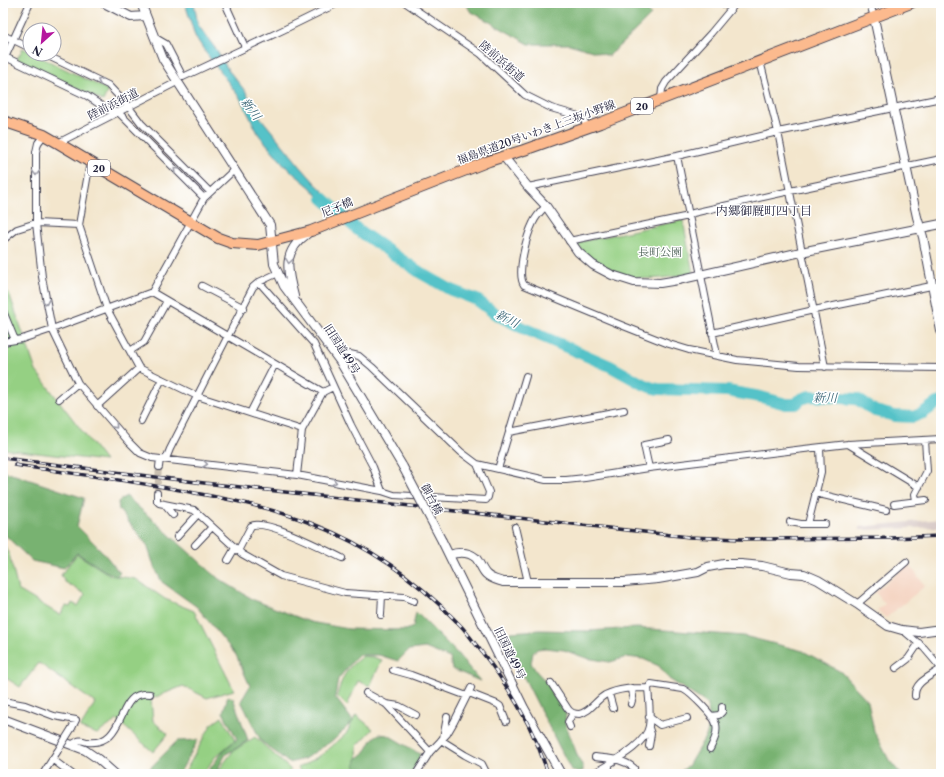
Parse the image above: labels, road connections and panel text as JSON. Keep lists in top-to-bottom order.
{
  "streets": {
    "main road": ["20", "福島県道20号いわき上三坂小野線", "尼子橋"],
    "street": ["陸前浜街道", "旧国道49号", "御台橋"]
  },
  "crossings": [
    ["陸前浜街道", "20"],
    ["陸前浜街道", "福島県道20号いわき上三坂小野線"],
    ["陸前浜街道", "旧国道49号"],
    ["20", "尼子橋"],
    ["20", "旧国道49号"],
    ["福島県道20号いわき上三坂小野線", "尼子橋"],
    ["旧国道49号", "御台橋"]
  ],
  "districts": ["内郷御厩町四丁目"],
  "water": ["新川"],
  "parks": ["長町公園"],
  "north": "bottom left"
}
